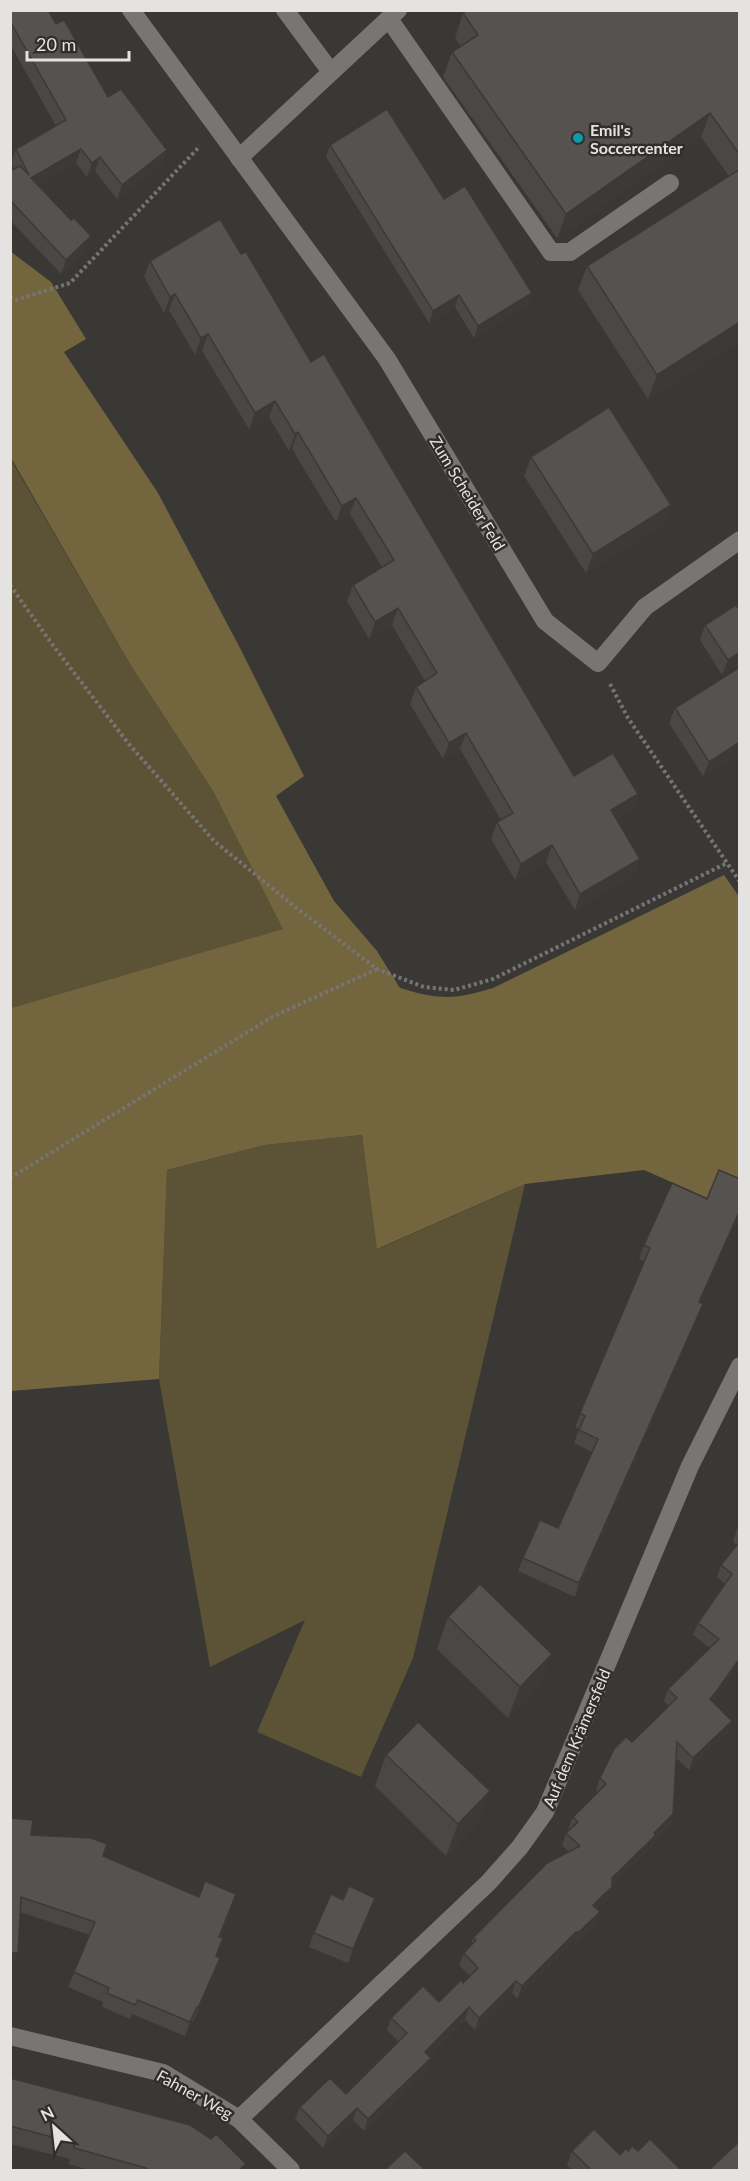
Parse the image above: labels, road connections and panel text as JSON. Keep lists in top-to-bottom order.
{
  "streets": {
    "street": ["Zum Scheider Feld", "Auf dem Krämersfeld", "Fahner Weg"]
  },
  "crossings": [
    ["Auf dem Krämersfeld", "Fahner Weg"]
  ],
  "places": ["Emil's Soccercenter"],
  "scale_bar": "20 m",
  "north": "top left"
}
